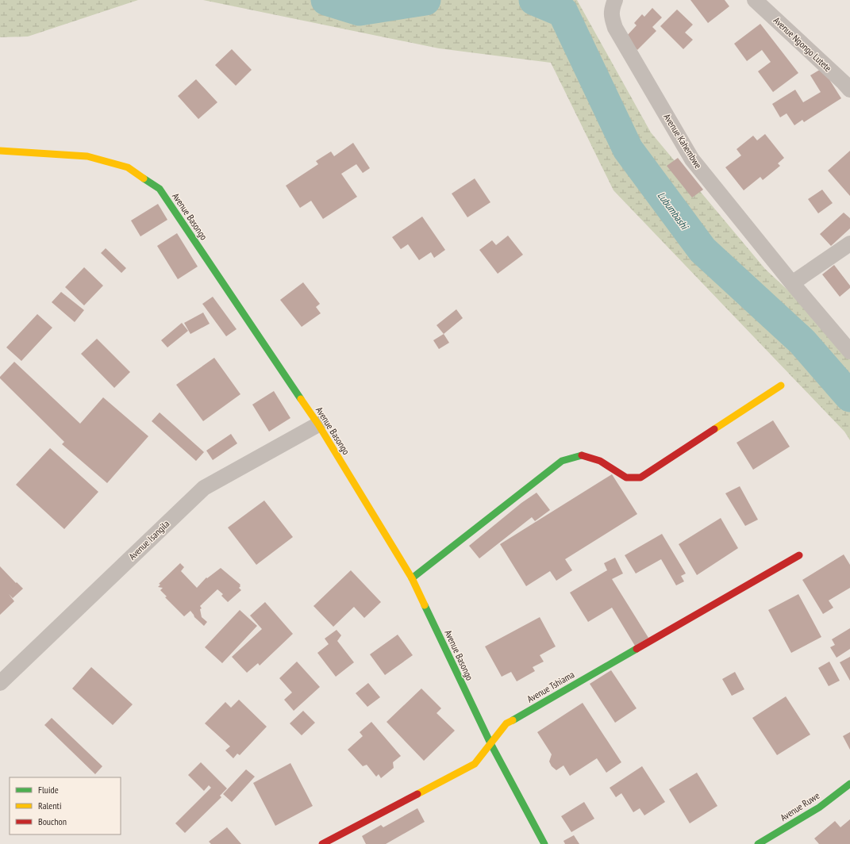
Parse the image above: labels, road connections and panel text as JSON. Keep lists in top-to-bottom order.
{
  "streets": {
    "street": [
      "Avenue Ngongo Lutete",
      "Avenue Kahembwe",
      "Avenue Basongo",
      "Avenue Isangila",
      "Avenue Tshiama",
      "Avenue Ruwe"
    ]
  },
  "crossings": [
    ["Avenue Basongo", "Avenue Isangila"],
    ["Avenue Basongo", "Avenue Tshiama"]
  ],
  "water": ["Lubumbashi"],
  "legend": ["Fluide", "Ralenti", "Bouchon"]
}
